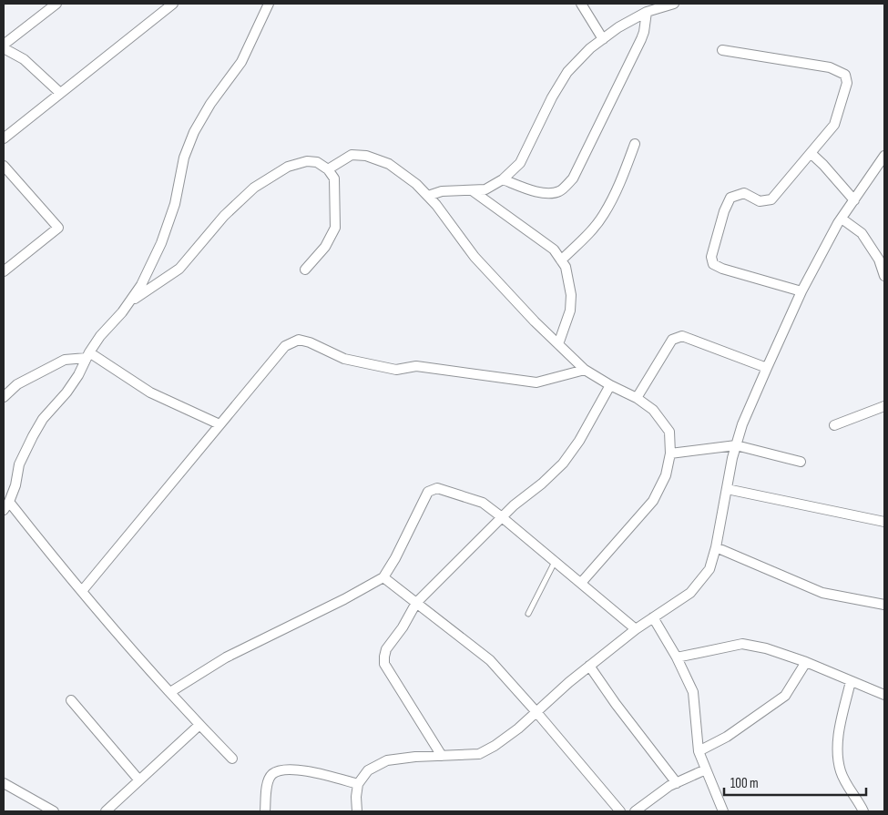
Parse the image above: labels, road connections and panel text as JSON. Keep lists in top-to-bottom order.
{
  "scale_bar": "100 m"
}
